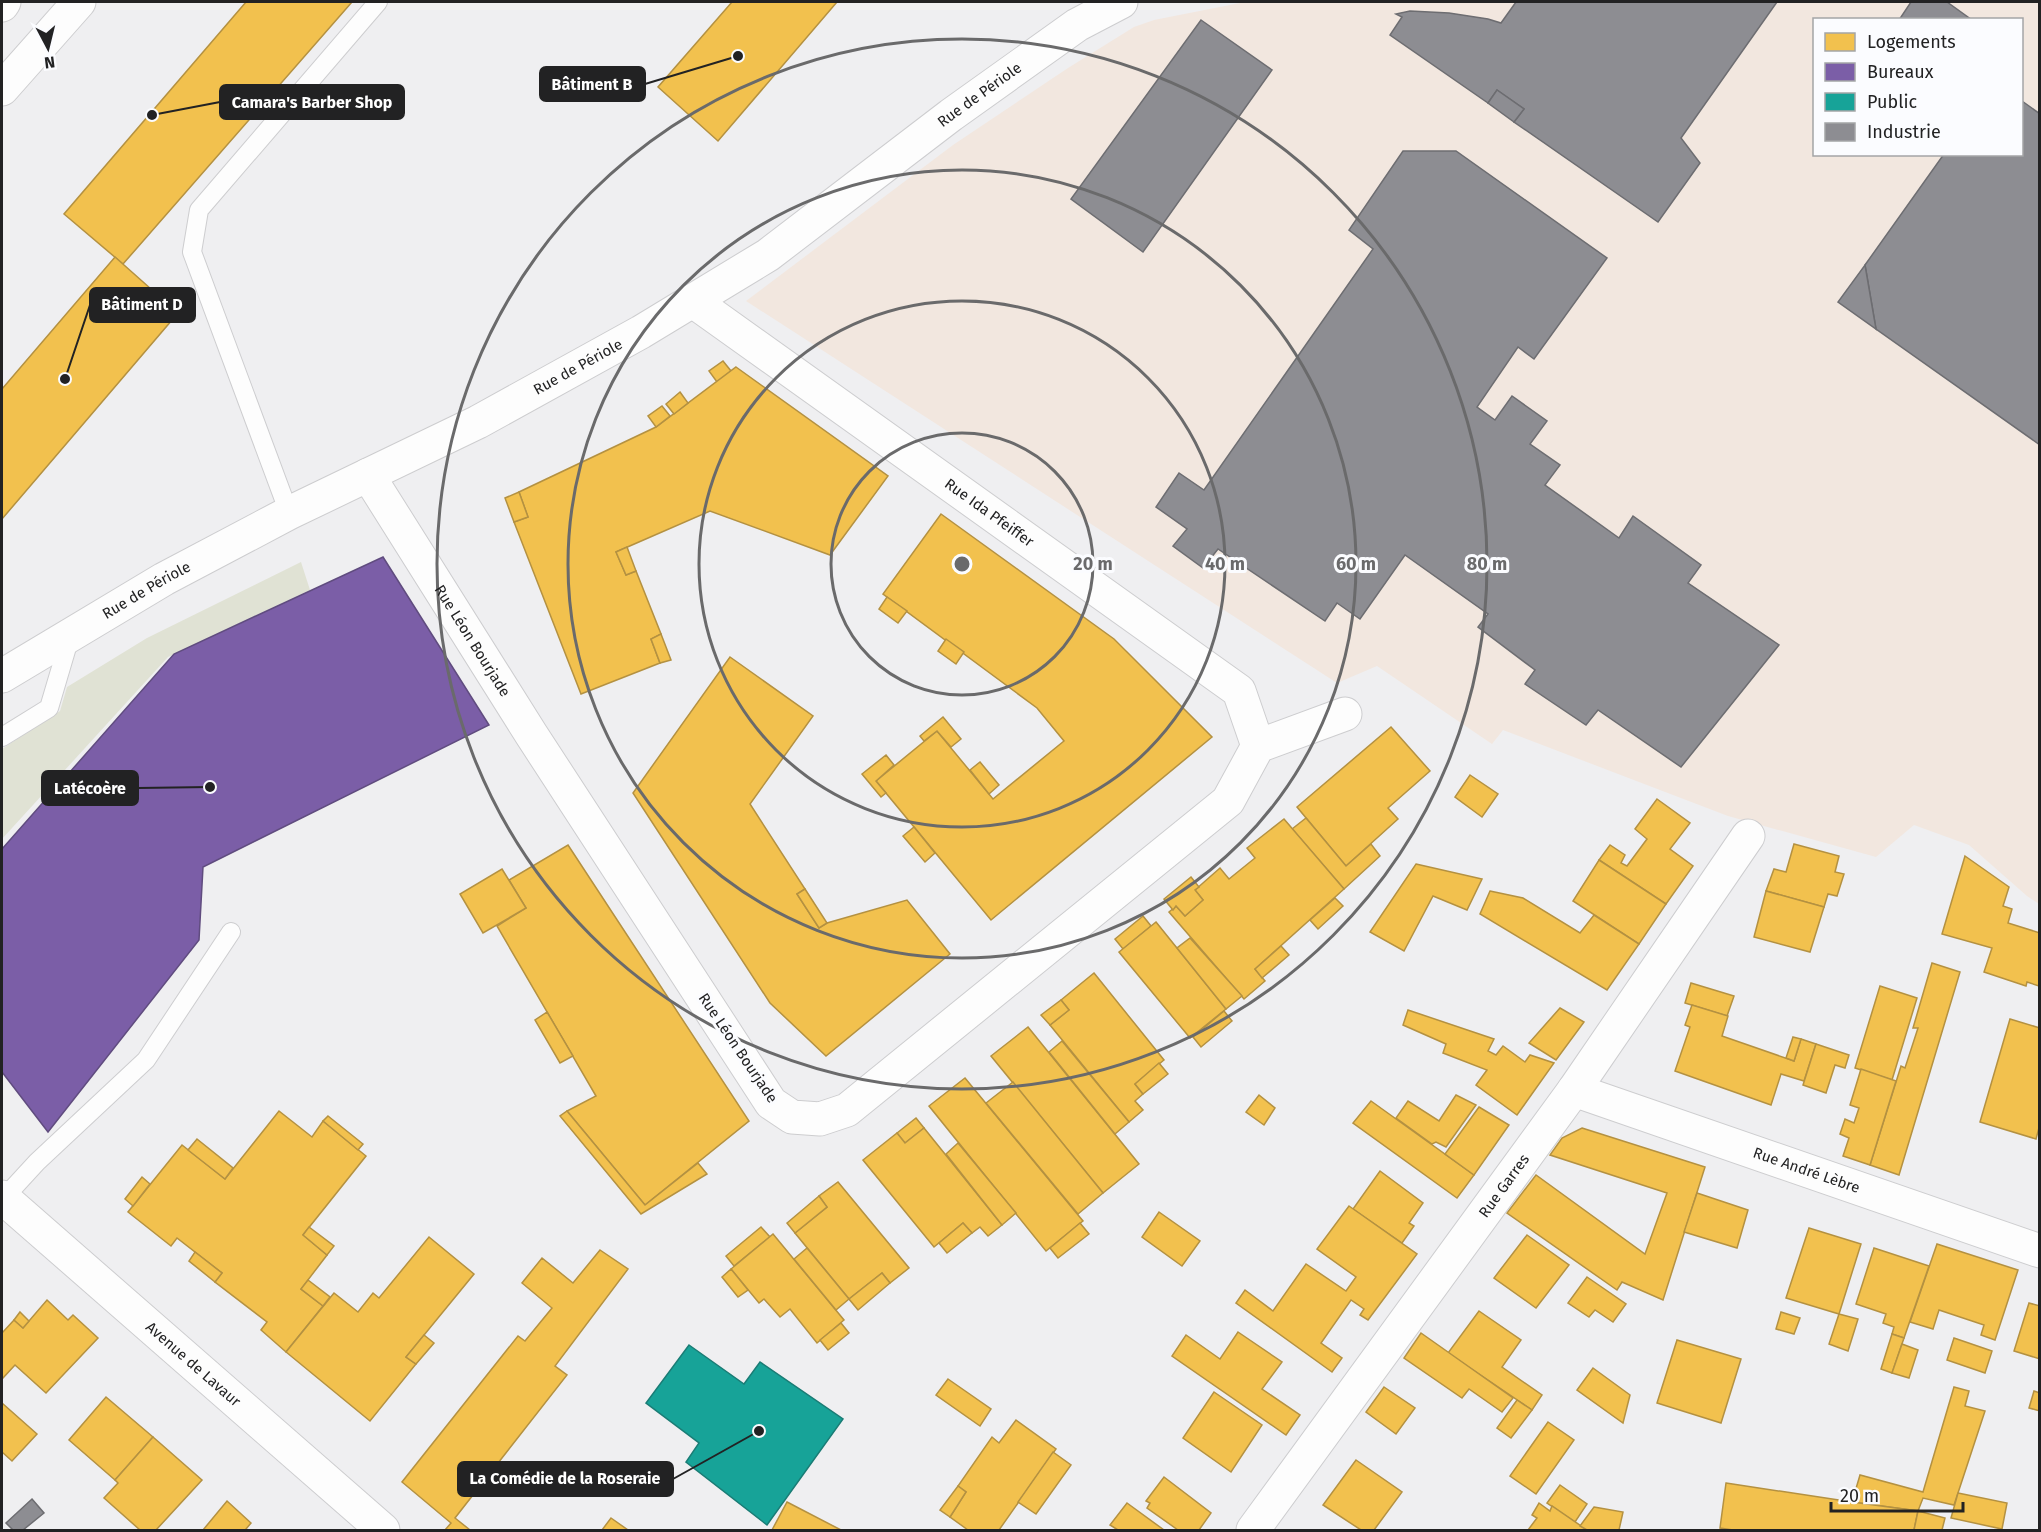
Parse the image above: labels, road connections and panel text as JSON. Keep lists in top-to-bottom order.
{
  "streets": {
    "street": [
      "Rue de Périole",
      "Rue Ida Pfeiffer",
      "Rue Léon Bourjade",
      "Rue André Lèbre",
      "Rue Garres",
      "Avenue de Lavaur"
    ]
  },
  "crossings": [
    ["Rue de Périole", "Rue Ida Pfeiffer"],
    ["Rue de Périole", "Rue Léon Bourjade"],
    ["Rue Ida Pfeiffer", "Rue Léon Bourjade"],
    ["Rue André Lèbre", "Rue Garres"]
  ],
  "places": [
    "Bâtiment B",
    "Camara's Barber Shop",
    "Bâtiment D",
    "Latécoère",
    "La Comédie de la Roseraie"
  ],
  "legend": [
    "Logements",
    "Bureaux",
    "Public",
    "Industrie"
  ],
  "scale_bar": "20 m",
  "north": "bottom",
  "rings": [
    "20 m",
    "40 m",
    "60 m",
    "80 m"
  ]
}
